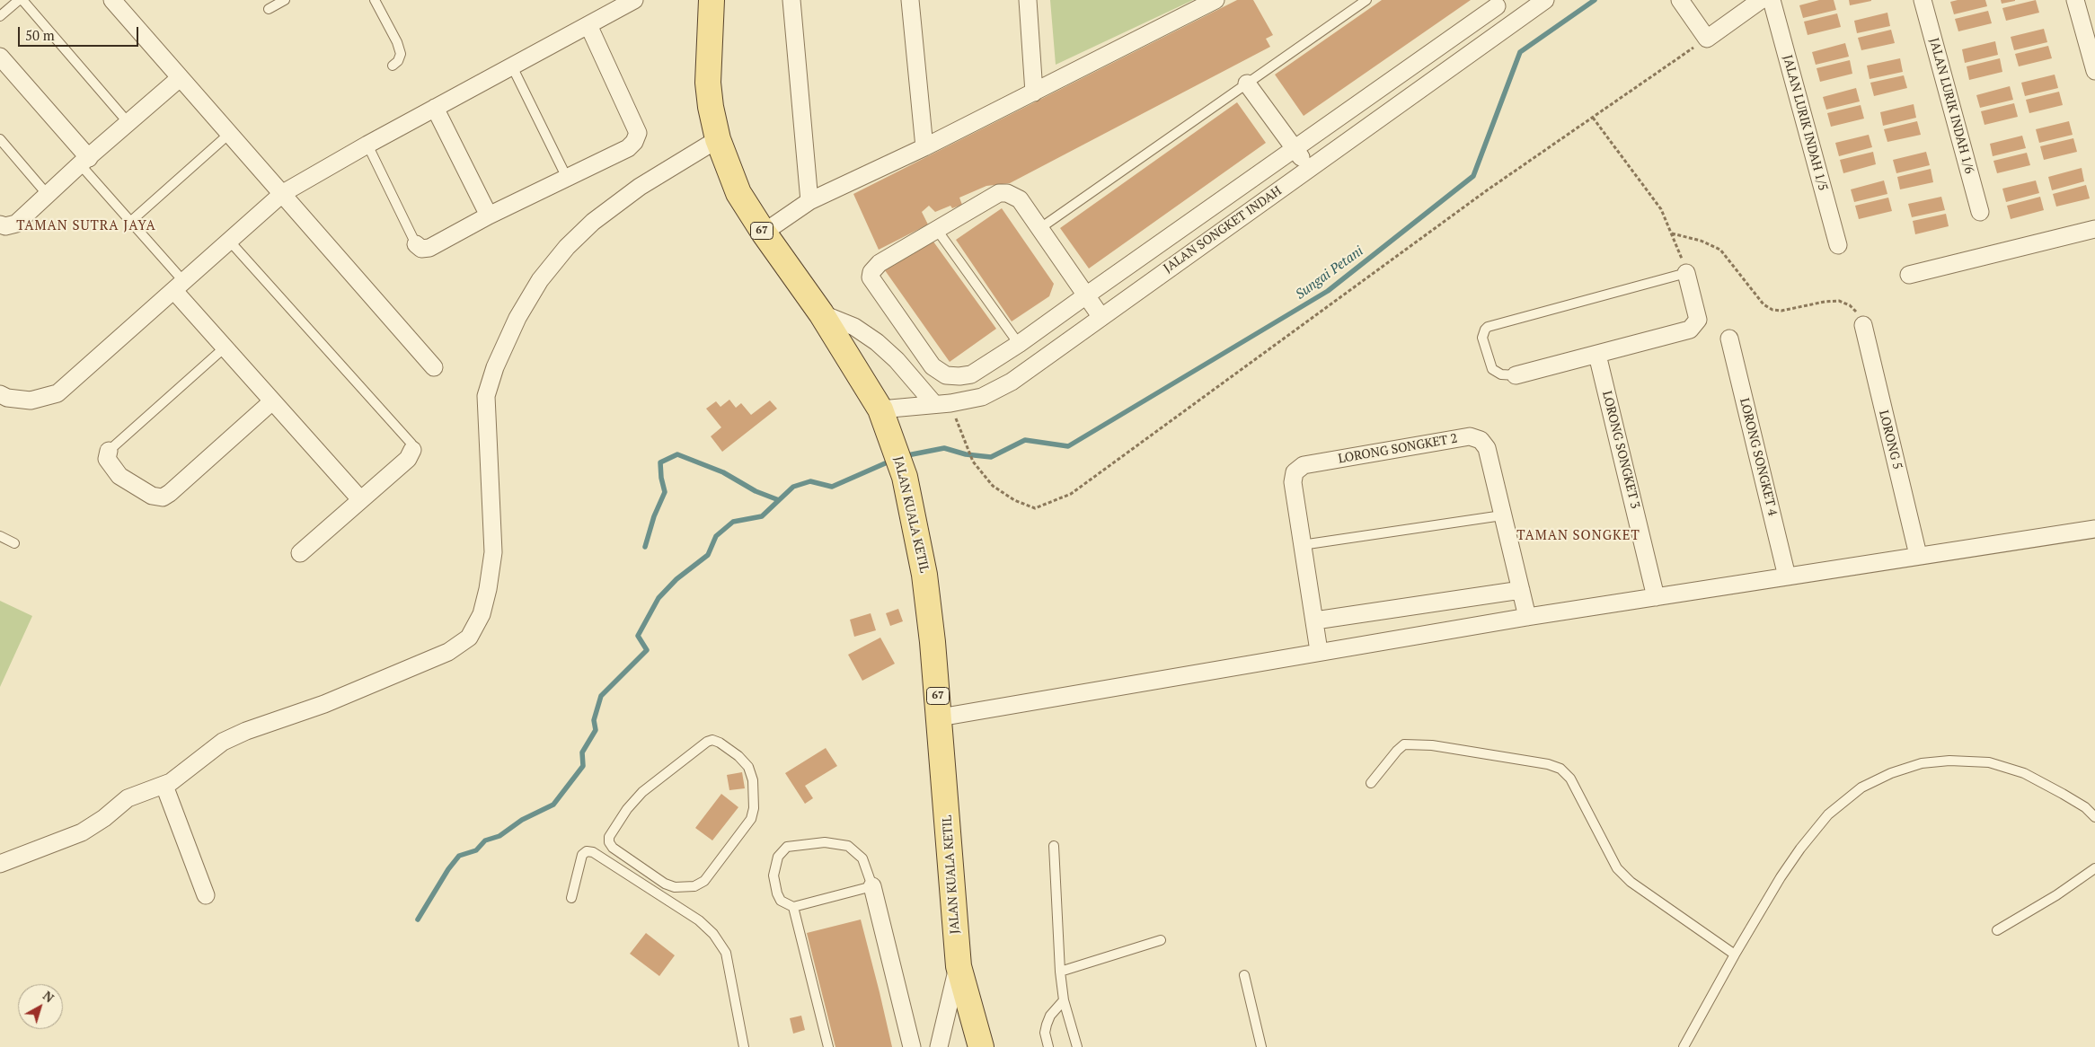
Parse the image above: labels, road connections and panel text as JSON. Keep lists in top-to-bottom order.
{
  "streets": {
    "main road": ["67", "JALAN KUALA KETIL"],
    "street": [
      "JALAN LURIK INDAH 1/6",
      "JALAN LURIK INDAH 1/5",
      "JALAN SONGKET INDAH",
      "LORONG 5",
      "LORONG SONGKET 2",
      "LORONG SONGKET 3",
      "LORONG SONGKET 4"
    ]
  },
  "crossings": [
    ["JALAN SONGKET INDAH", "JALAN KUALA KETIL"]
  ],
  "districts": ["TAMAN SUTRA JAYA", "TAMAN SONGKET"],
  "water": ["Sungai Petani"],
  "scale_bar": "50 m",
  "north": "top right"
}
